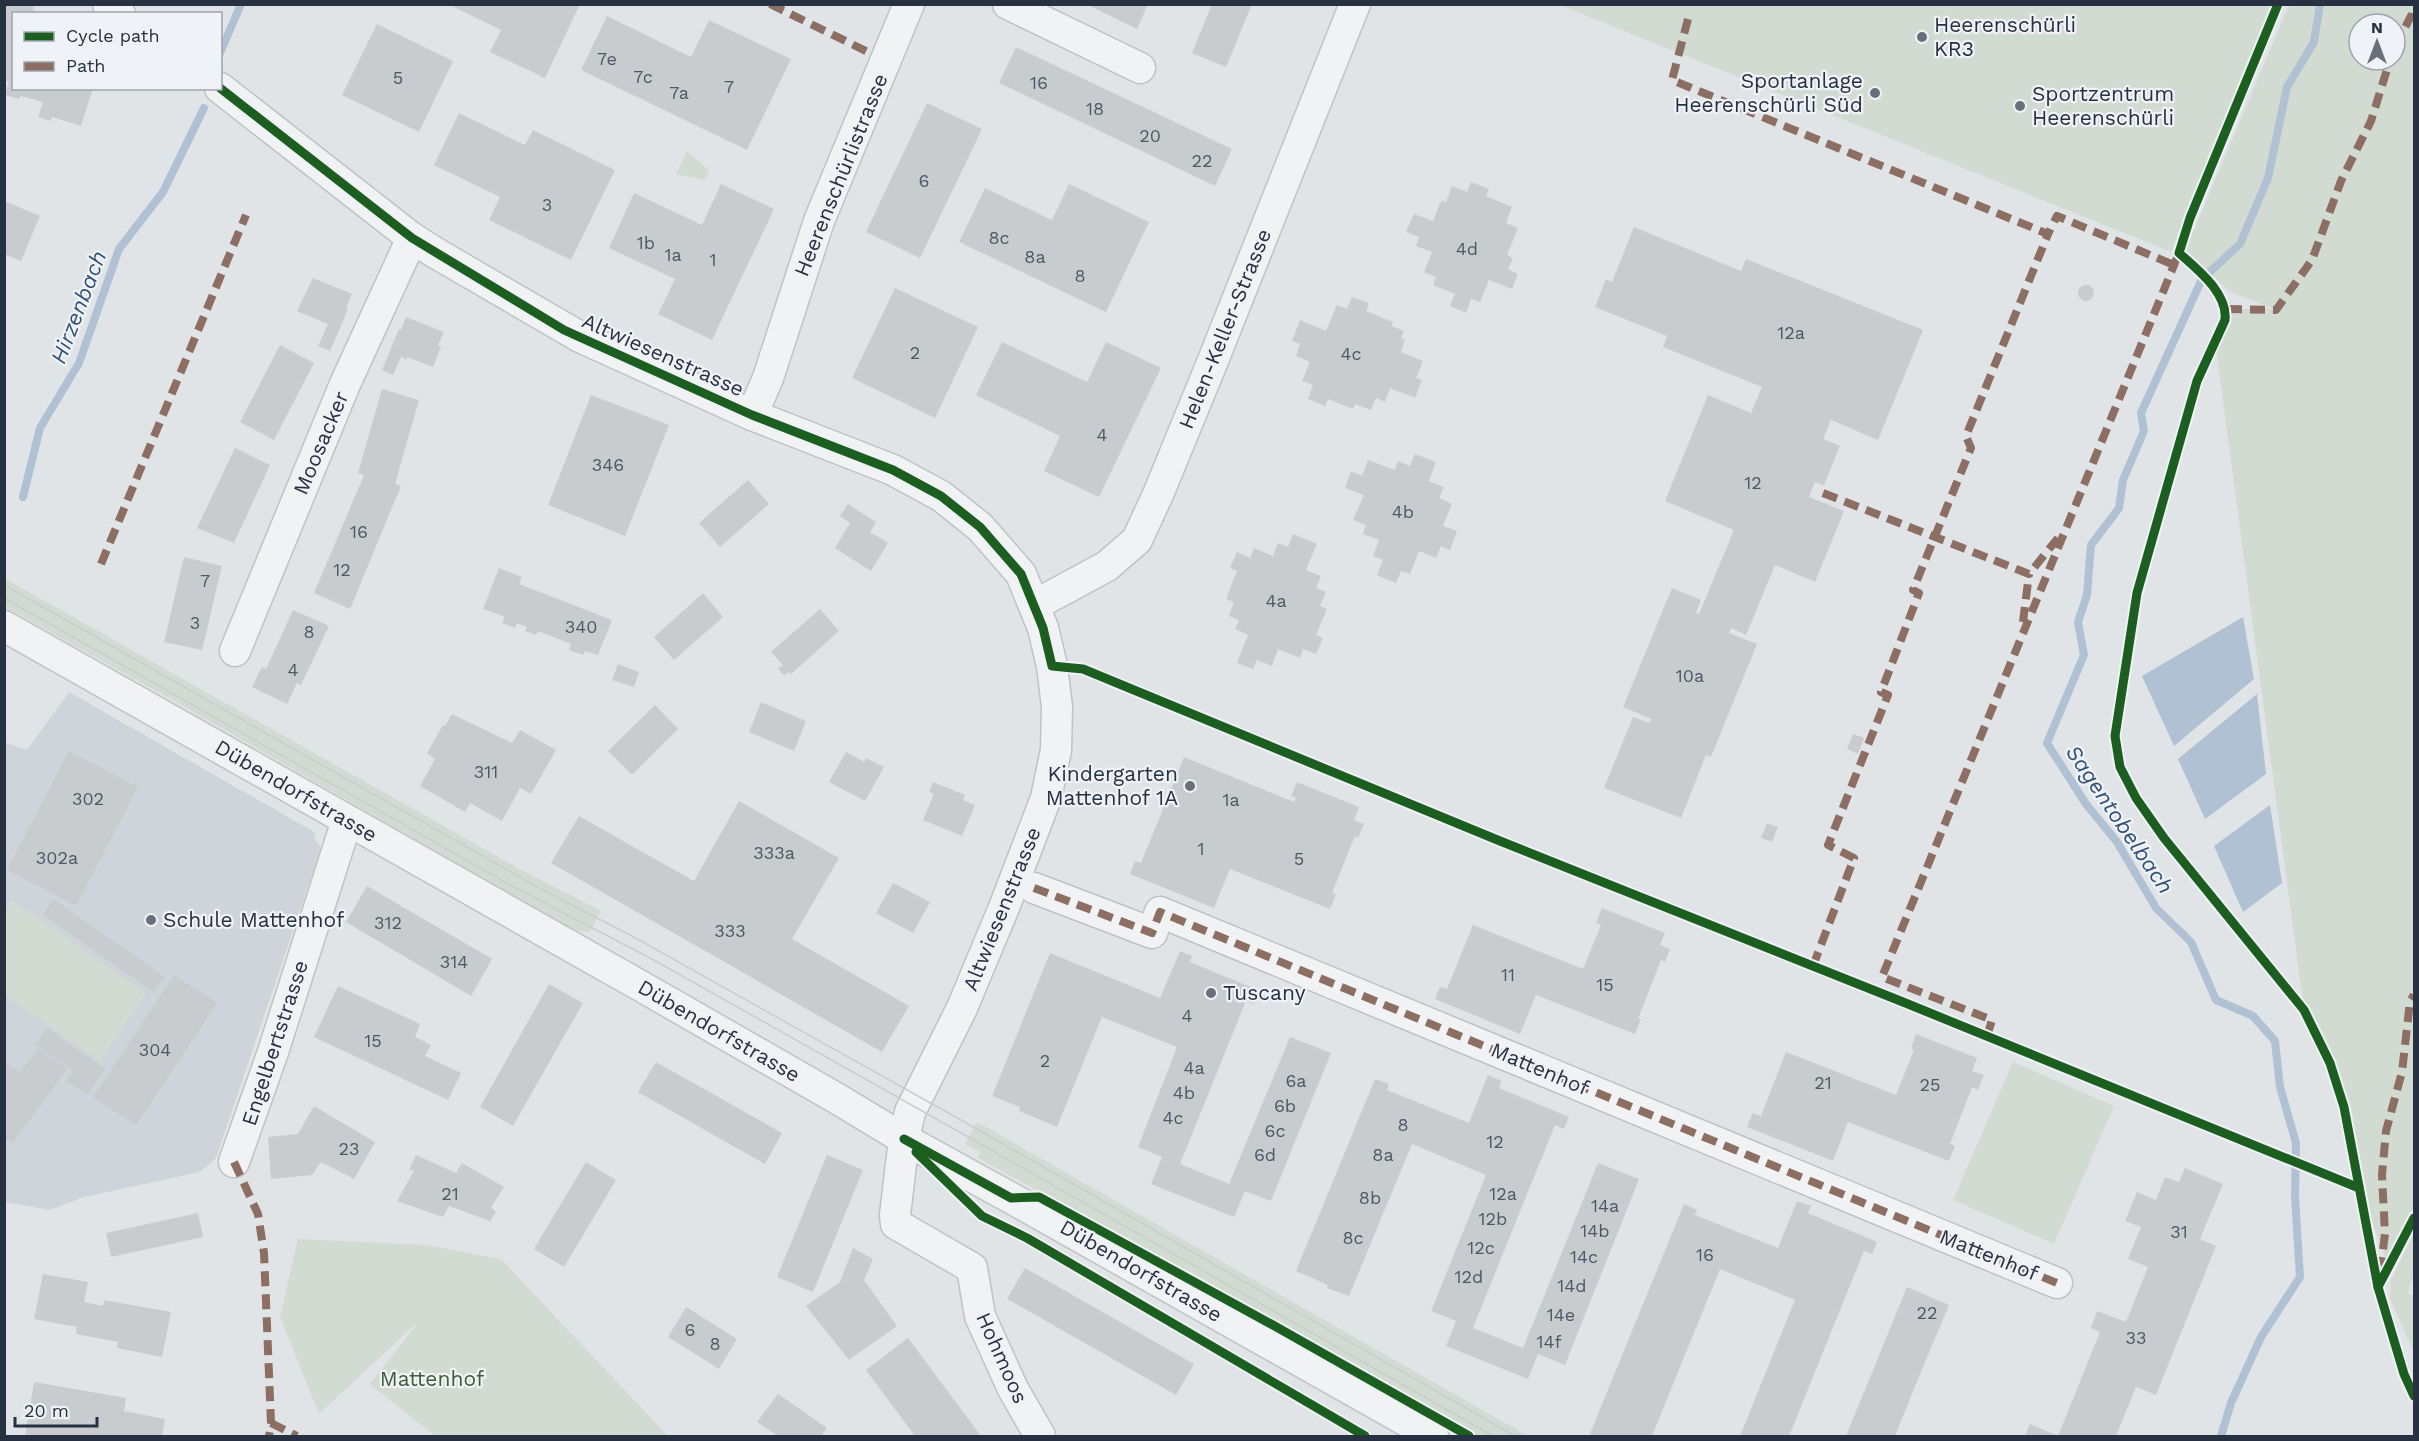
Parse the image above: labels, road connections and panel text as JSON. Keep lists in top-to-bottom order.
{
  "streets": {
    "street": [
      "Heerenschürlistrasse",
      "Helen-Keller-Strasse",
      "Altwiesenstrasse",
      "Moosacker",
      "Dübendorfstrasse",
      "Engelbertstrasse",
      "Mattenhof",
      "Hohmoos"
    ]
  },
  "crossings": [
    ["Heerenschürlistrasse", "Altwiesenstrasse"],
    ["Helen-Keller-Strasse", "Altwiesenstrasse"],
    ["Altwiesenstrasse", "Moosacker"],
    ["Altwiesenstrasse", "Dübendorfstrasse"],
    ["Altwiesenstrasse", "Hohmoos"],
    ["Dübendorfstrasse", "Engelbertstrasse"],
    ["Dübendorfstrasse", "Hohmoos"]
  ],
  "water": ["Hirzenbach", "Sagentobelbach"],
  "parks": ["Mattenhof"],
  "places": [
    "Heerenschürli KR3",
    "Sportanlage Heerenschürli Süd",
    "Sportzentrum Heerenschürli",
    "Kindergarten Mattenhof 1A",
    "Schule Mattenhof",
    "Tuscany"
  ],
  "house_numbers": [
    "7e",
    "7c",
    "5",
    "16",
    "7",
    "7a",
    "18",
    "20",
    "22",
    "6",
    "3",
    "8c",
    "1b",
    "4d",
    "1a",
    "8a",
    "1",
    "8",
    "12a",
    "2",
    "4c",
    "4",
    "346",
    "12",
    "4b",
    "16",
    "12",
    "7",
    "4a",
    "3",
    "340",
    "8",
    "4",
    "10a",
    "311",
    "302",
    "1a",
    "1",
    "333a",
    "302a",
    "5",
    "312",
    "333",
    "314",
    "11",
    "15",
    "4",
    "15",
    "304",
    "2",
    "4a",
    "6a",
    "21",
    "25",
    "4b",
    "6b",
    "4c",
    "8",
    "6c",
    "12",
    "23",
    "6d",
    "8a",
    "21",
    "12a",
    "8b",
    "14a",
    "12b",
    "14b",
    "31",
    "8c",
    "12c",
    "16",
    "14c",
    "12d",
    "14d",
    "22",
    "14e",
    "6",
    "33",
    "14f",
    "8"
  ],
  "legend": ["Cycle path", "Path"],
  "scale_bar": "20 m",
  "north": "top"
}
